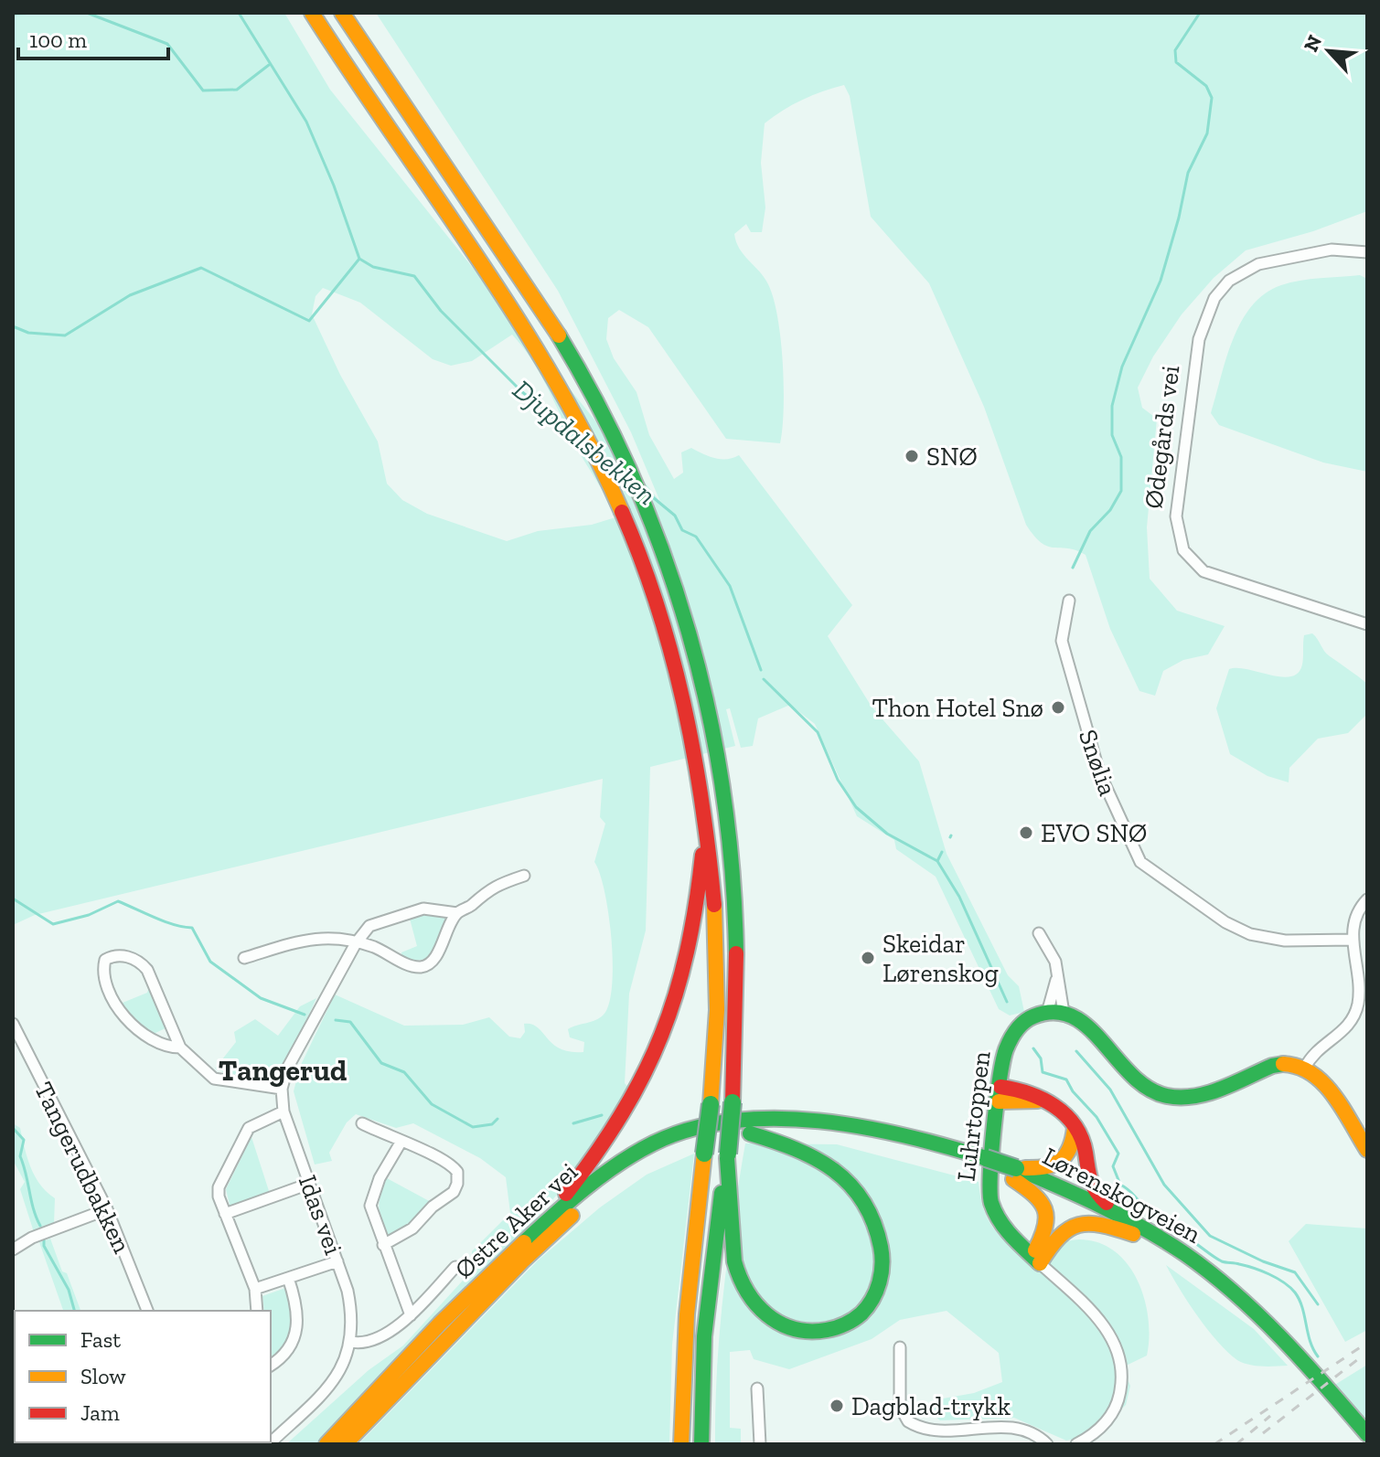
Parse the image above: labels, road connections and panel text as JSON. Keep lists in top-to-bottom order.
{
  "streets": {
    "main road": ["Luhrtoppen", "Lørenskogveien", "Østre Aker vei"],
    "street": [
      "Ødegårds vei",
      "Snølia",
      "Tangerudbakken",
      "Idas vei"
    ]
  },
  "crossings": [
    ["Lørenskogveien", "Østre Aker vei"]
  ],
  "districts": ["Tangerud"],
  "water": ["Djupdalsbekken"],
  "places": [
    "SNØ",
    "Thon Hotel Snø",
    "EVO SNØ",
    "Skeidar Lørenskog",
    "Dagblad-trykk"
  ],
  "legend": ["Fast", "Slow", "Jam"],
  "scale_bar": "100 m",
  "north": "top left"
}
